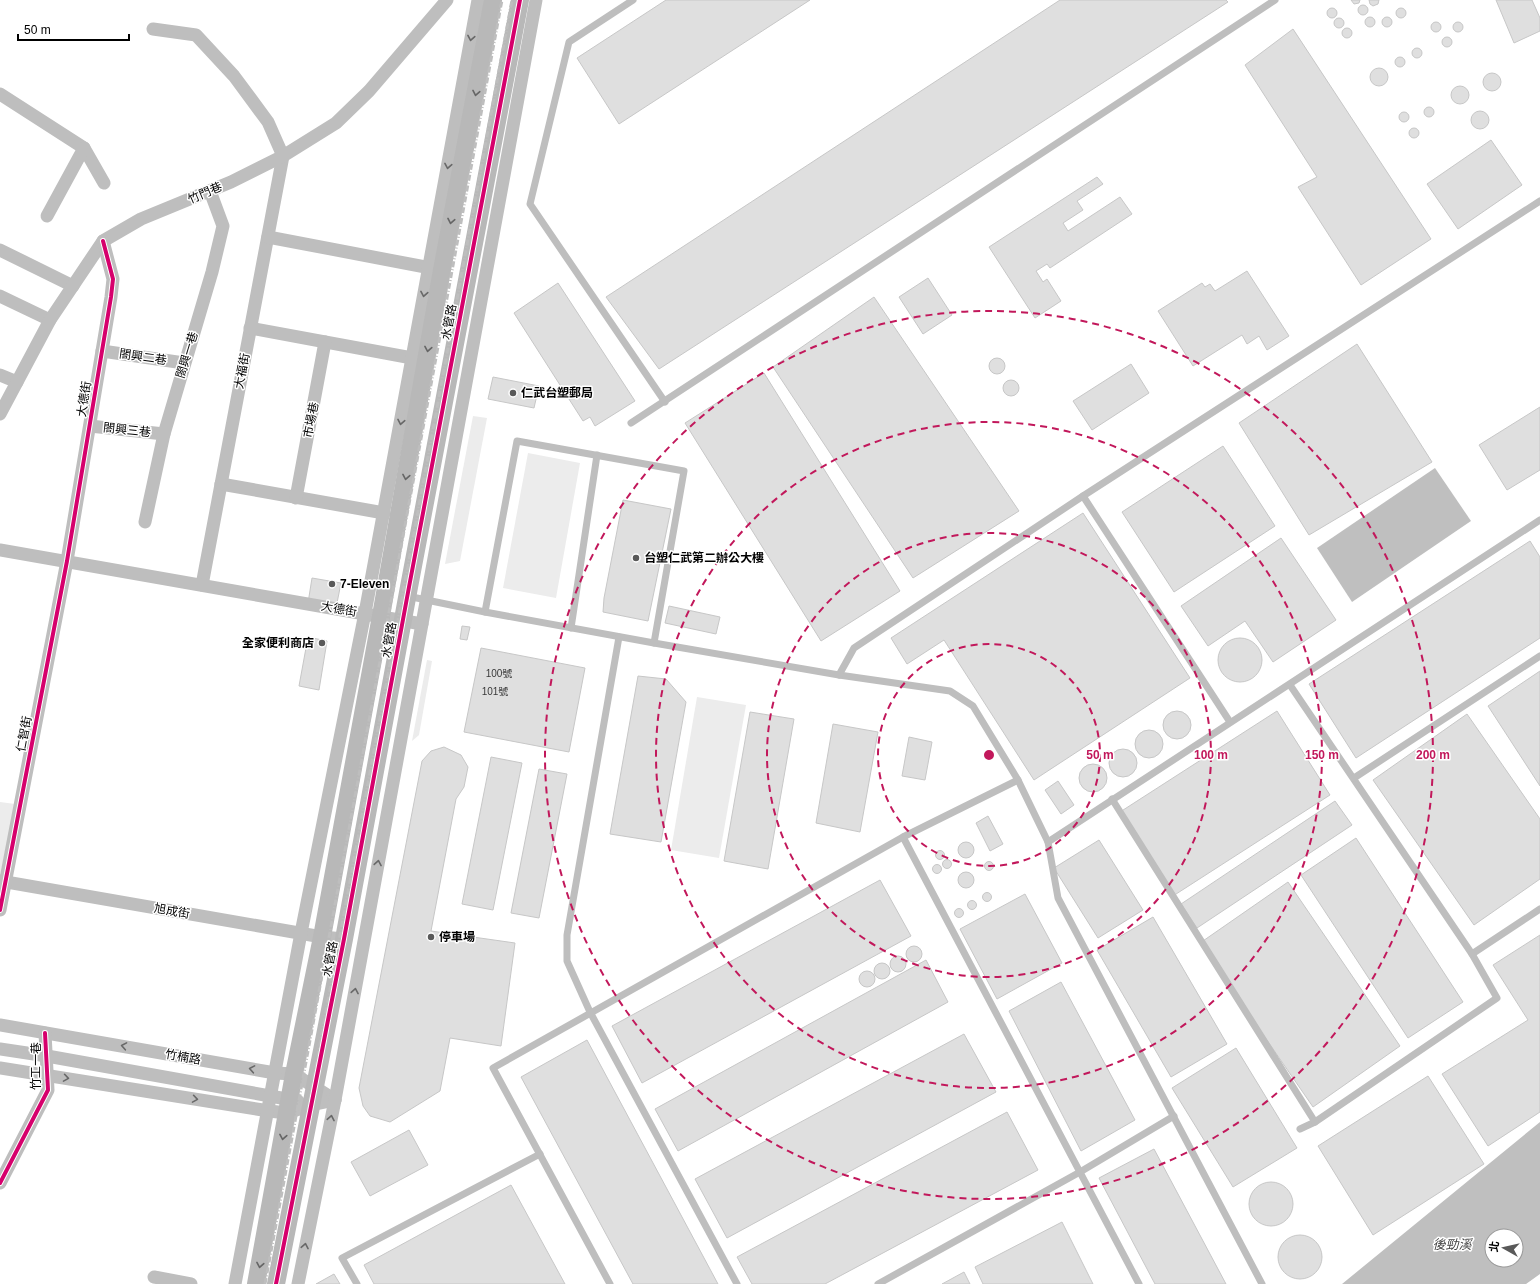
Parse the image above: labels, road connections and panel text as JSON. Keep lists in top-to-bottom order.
{
  "streets": {
    "street": [
      "竹門巷",
      "水管路",
      "閤興一巷",
      "閤興二巷",
      "大福街",
      "大德街",
      "市場巷",
      "閤興三巷",
      "仁智街",
      "旭成街",
      "竹楠路",
      "竹工一巷"
    ]
  },
  "crossings": [
    ["竹門巷", "閤興一巷"],
    ["竹門巷", "大福街"],
    ["竹門巷", "大德街"],
    ["水管路", "大德街"],
    ["水管路", "旭成街"],
    ["水管路", "竹楠路"],
    ["閤興一巷", "閤興二巷"],
    ["閤興一巷", "閤興三巷"],
    ["閤興二巷", "大德街"],
    ["大福街", "大德街"],
    ["大德街", "閤興三巷"],
    ["大德街", "仁智街"],
    ["仁智街", "旭成街"],
    ["竹楠路", "竹工一巷"]
  ],
  "water": ["後勁溪"],
  "places": [
    "仁武台塑郵局",
    "台塑仁武第二辦公大樓",
    "7-Eleven",
    "全家便利商店",
    "停車場"
  ],
  "house_numbers": ["100號", "101號"],
  "scale_bar": "50 m",
  "north": "left",
  "rings": [
    "50 m",
    "100 m",
    "150 m",
    "200 m"
  ]
}
